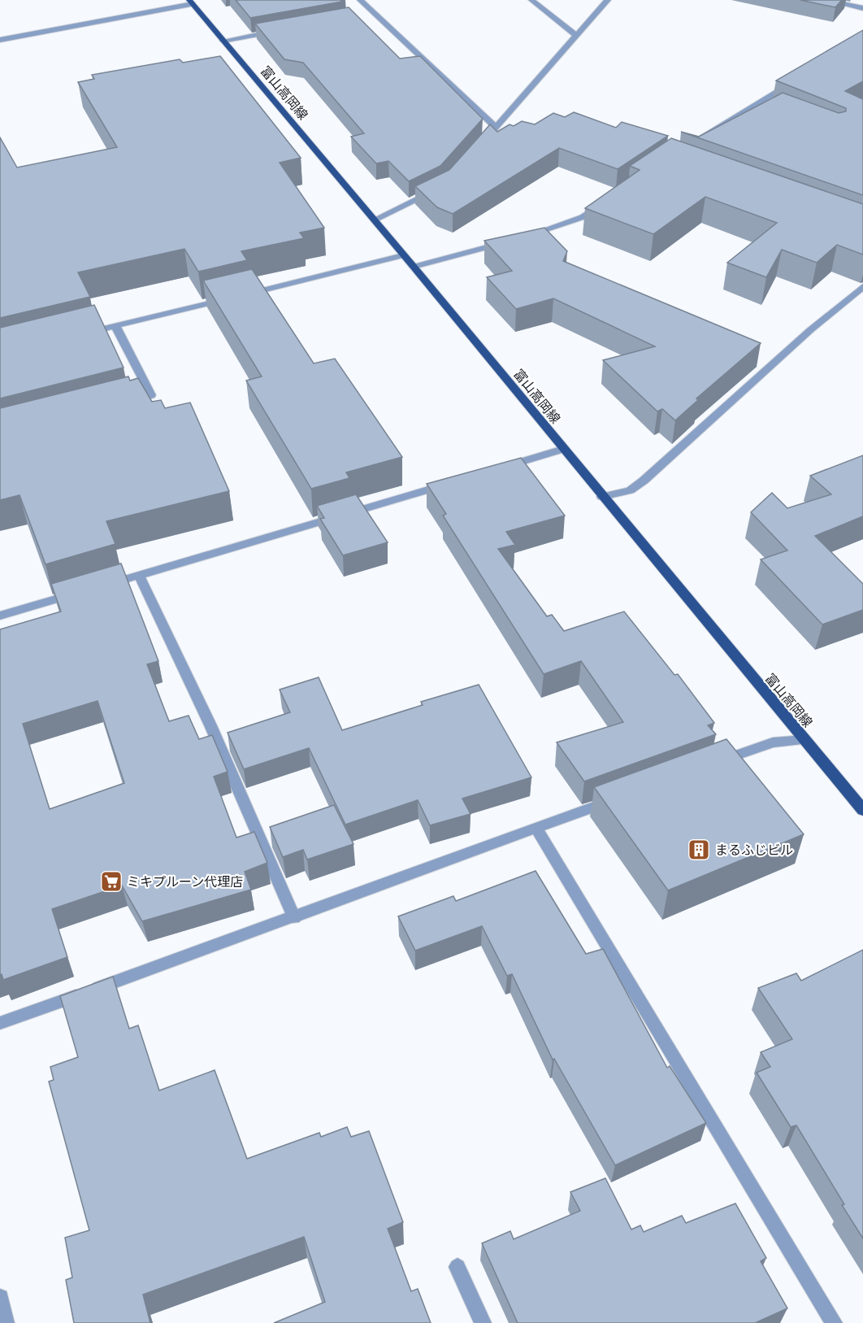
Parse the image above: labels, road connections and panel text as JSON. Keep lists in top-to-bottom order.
{
  "streets": {
    "main road": ["富山高岡線"]
  },
  "places": {
    "building": ["まるふじビル"],
    "supermarket": ["ミキプルーン代理店"]
  }
}
